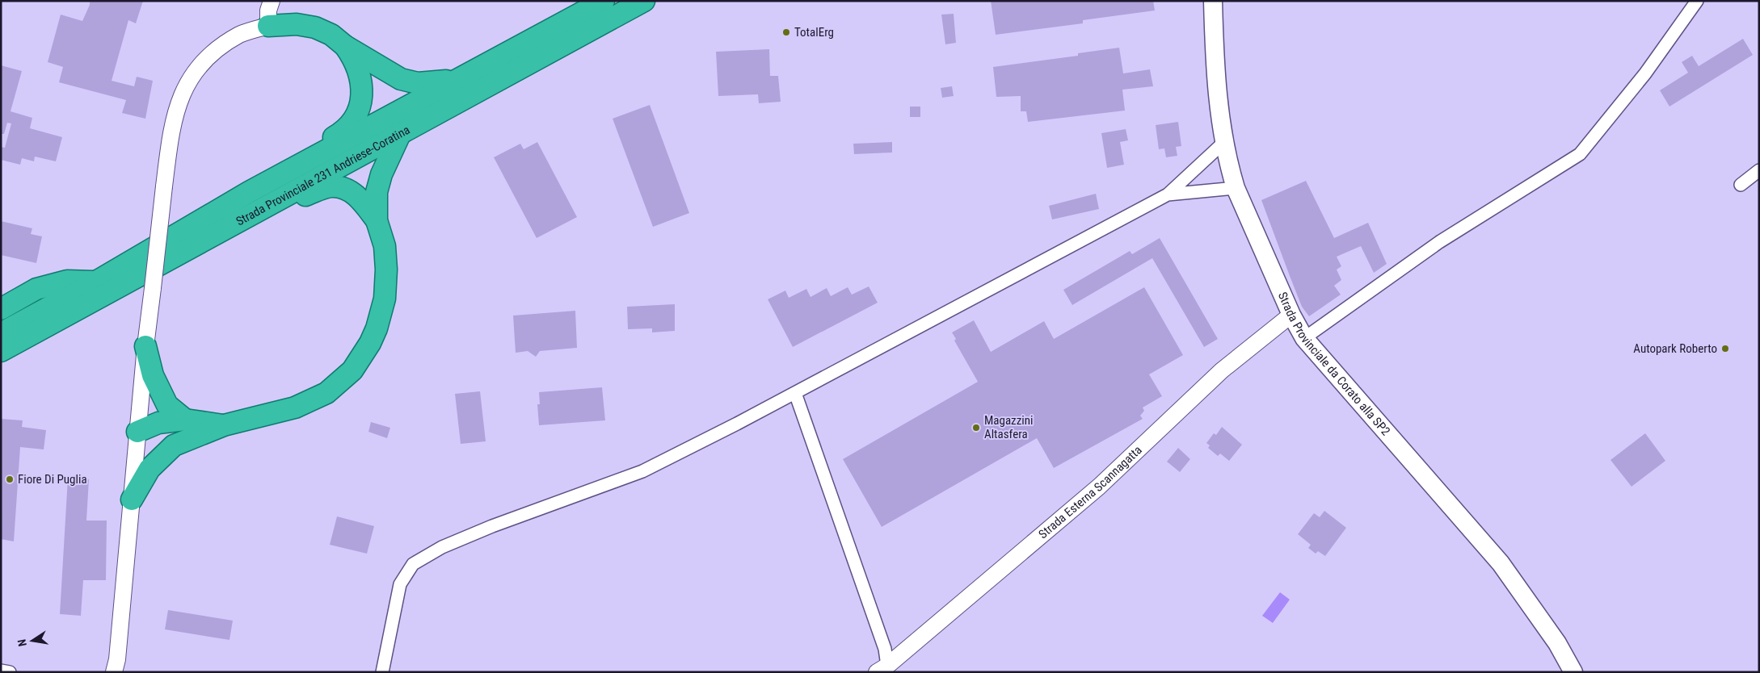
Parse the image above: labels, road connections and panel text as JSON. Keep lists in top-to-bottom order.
{
  "streets": {
    "highway": ["Strada Provinciale 231 Andriese-Coratina"],
    "main road": ["Strada Provinciale da Corato alla SP2"],
    "street": ["Strada Esterna Scannagatta"]
  },
  "crossings": [
    ["Strada Provinciale da Corato alla SP2", "Strada Esterna Scannagatta"]
  ],
  "places": [
    "TotalErg",
    "Autopark Roberto",
    "Magazzini Altasfera",
    "Fiore Di Puglia"
  ],
  "north": "left"
}
